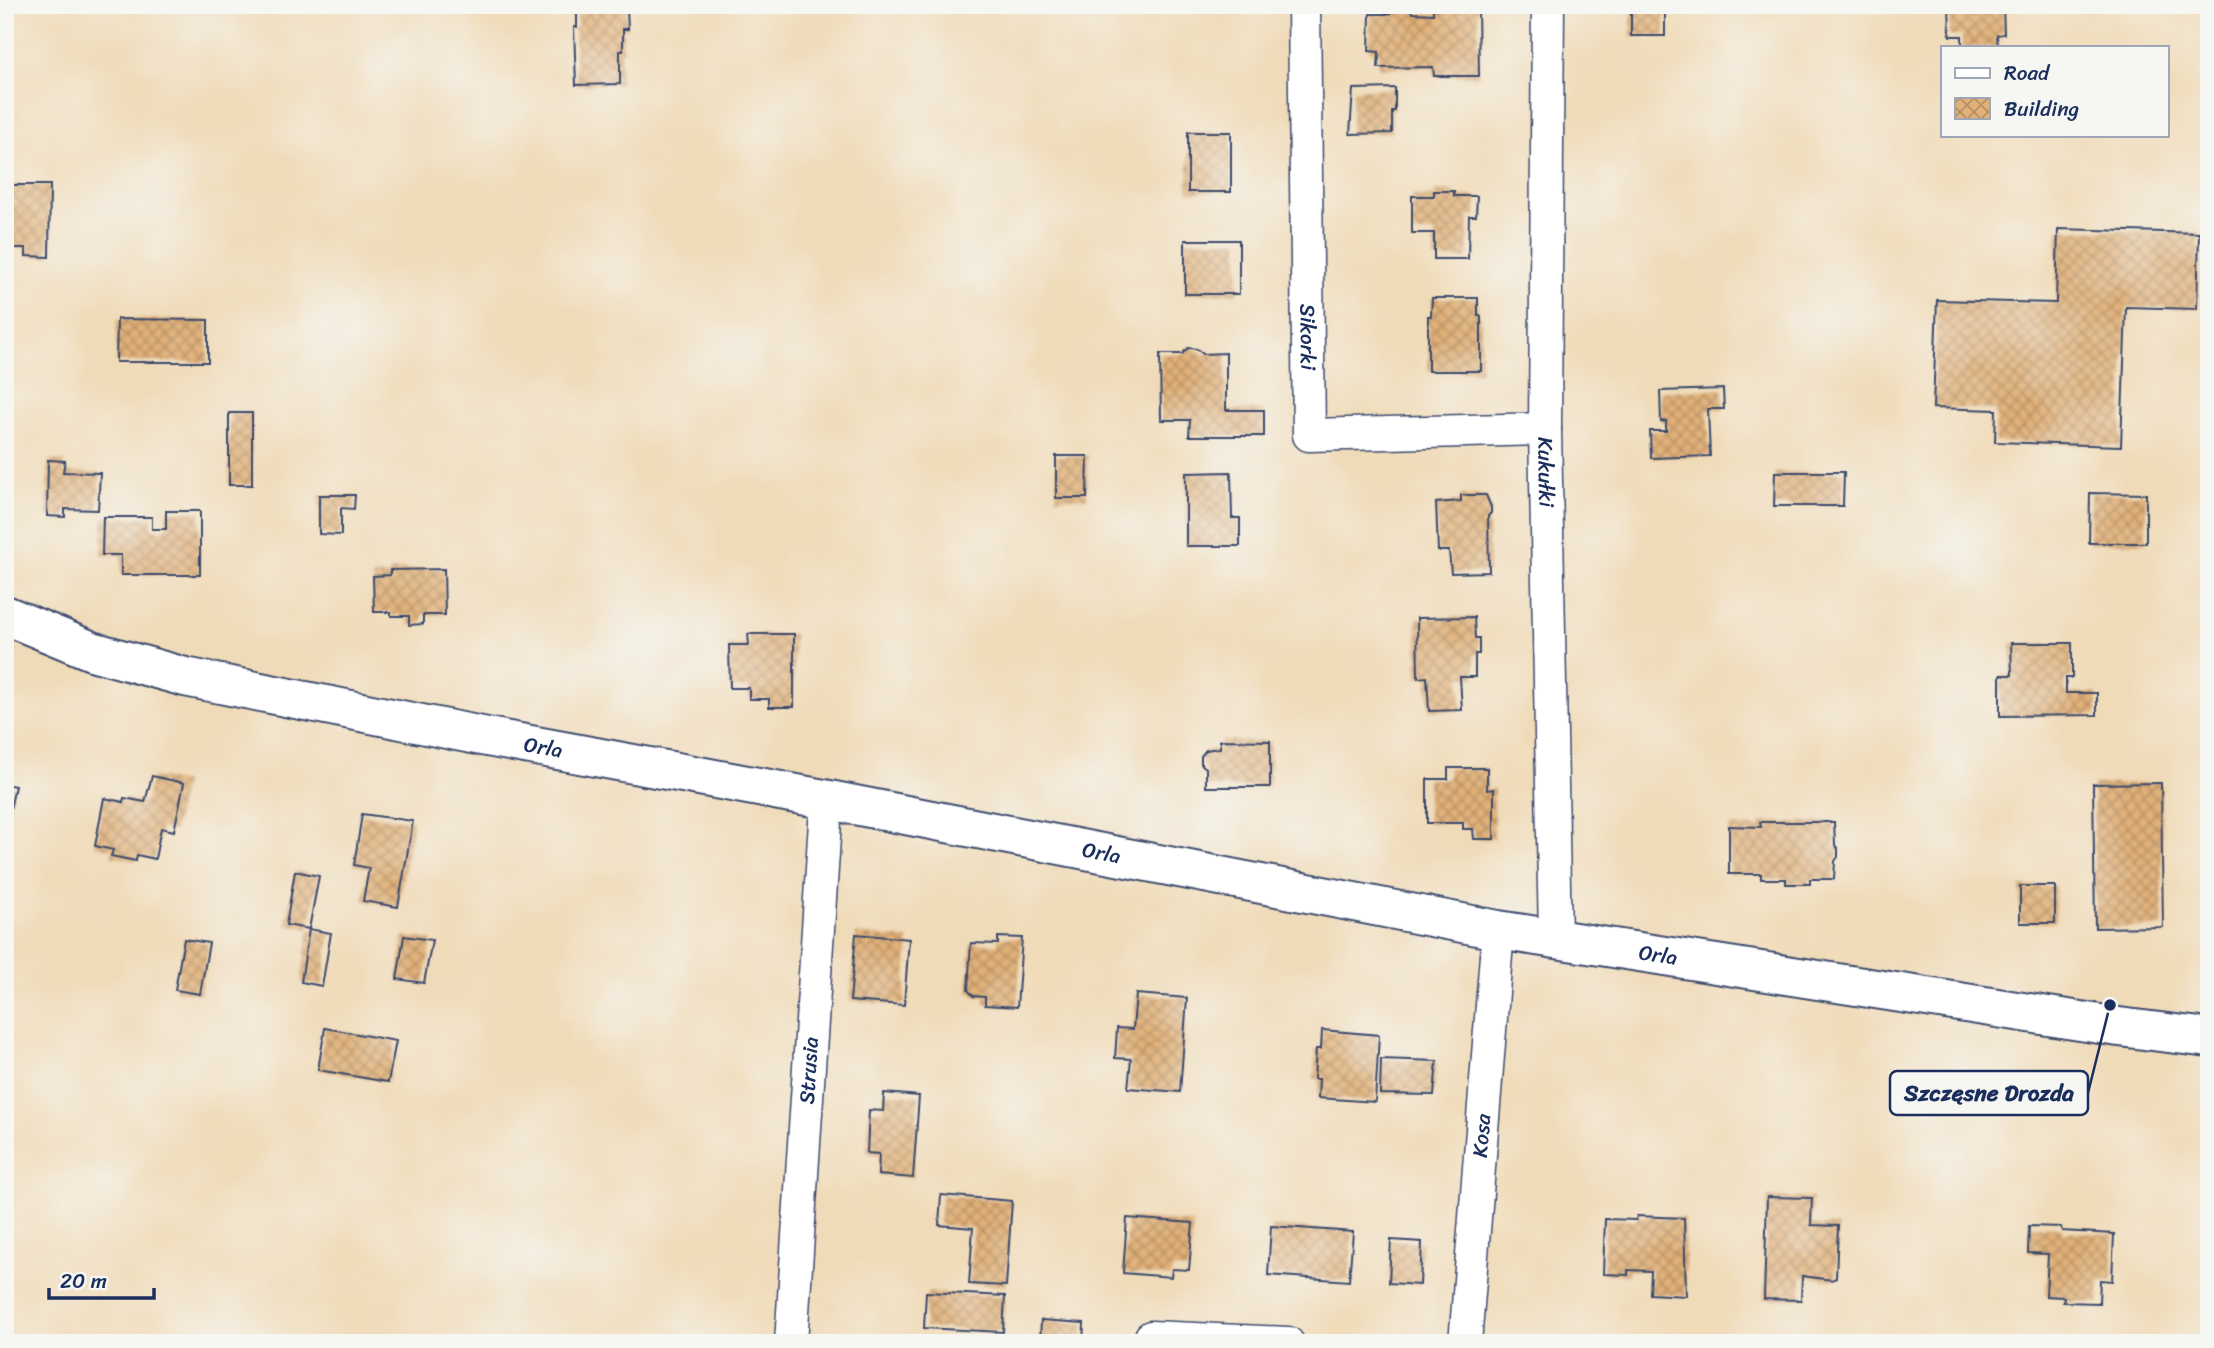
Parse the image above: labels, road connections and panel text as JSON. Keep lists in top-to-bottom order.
{
  "streets": {
    "street": [
      "Sikorki",
      "Kukułki",
      "Orla",
      "Strusia",
      "Kosa"
    ]
  },
  "crossings": [
    ["Sikorki", "Kukułki"],
    ["Kukułki", "Orla"],
    ["Orla", "Strusia"],
    ["Orla", "Kosa"]
  ],
  "places": ["Szczęsne Drozda"],
  "legend": ["Road", "Building"],
  "scale_bar": "20 m"
}
